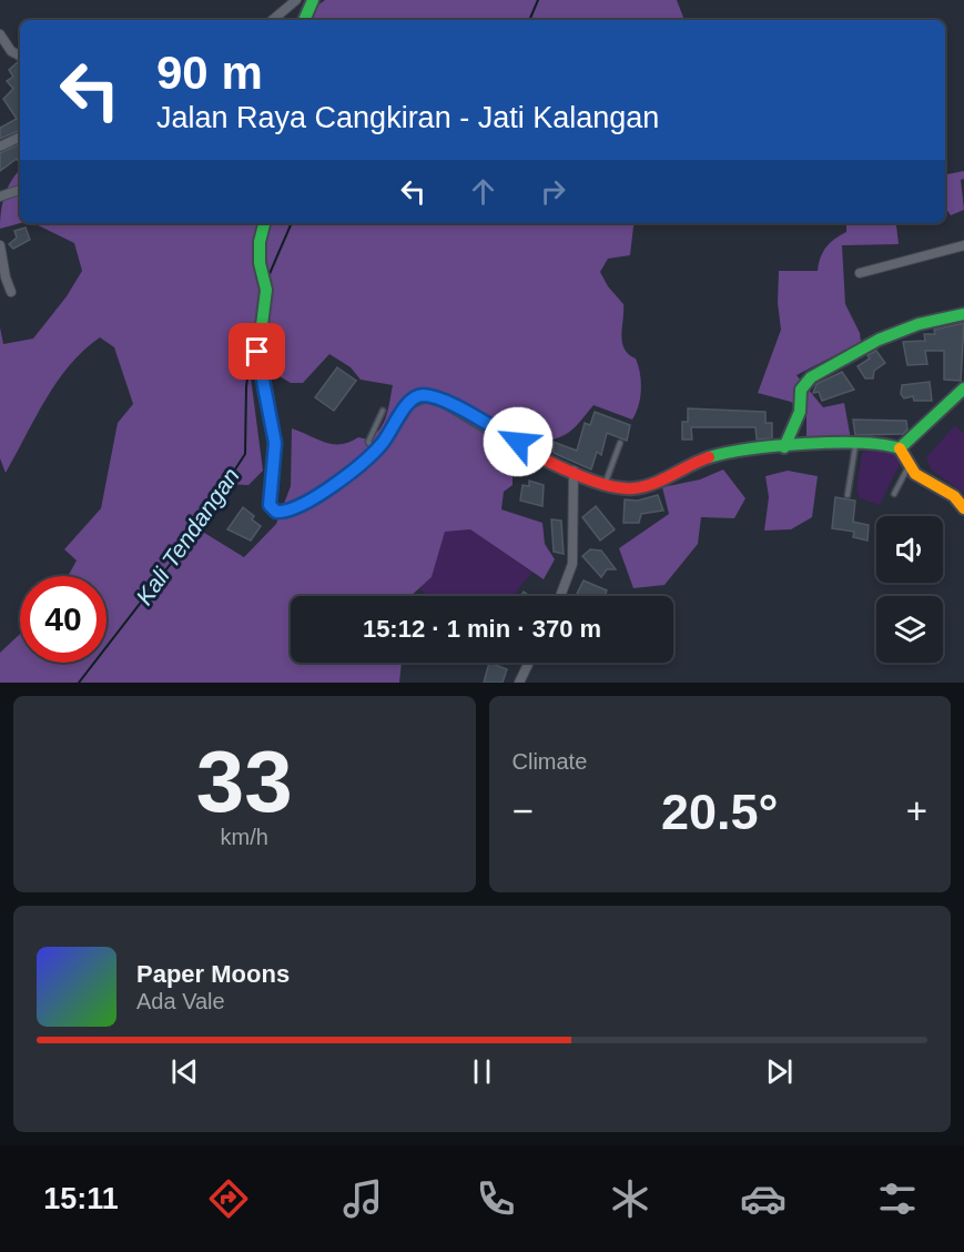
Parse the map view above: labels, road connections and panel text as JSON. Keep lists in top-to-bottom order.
{
  "water": ["Kali Tendangan"],
  "page": {
    "turn": ["90 m", "Jalan Raya Cangkiran - Jati Kalangan"],
    "limit": "40",
    "trip": "15:12 · 1 min · 370 m",
    "tile": [
      ["33", "km/h"],
      "Climate"
    ],
    "heat": ["−", "20.5°", "+"],
    "song": ["Paper Moons", "Ada Vale"],
    "tabs": "15:11"
  }
}
